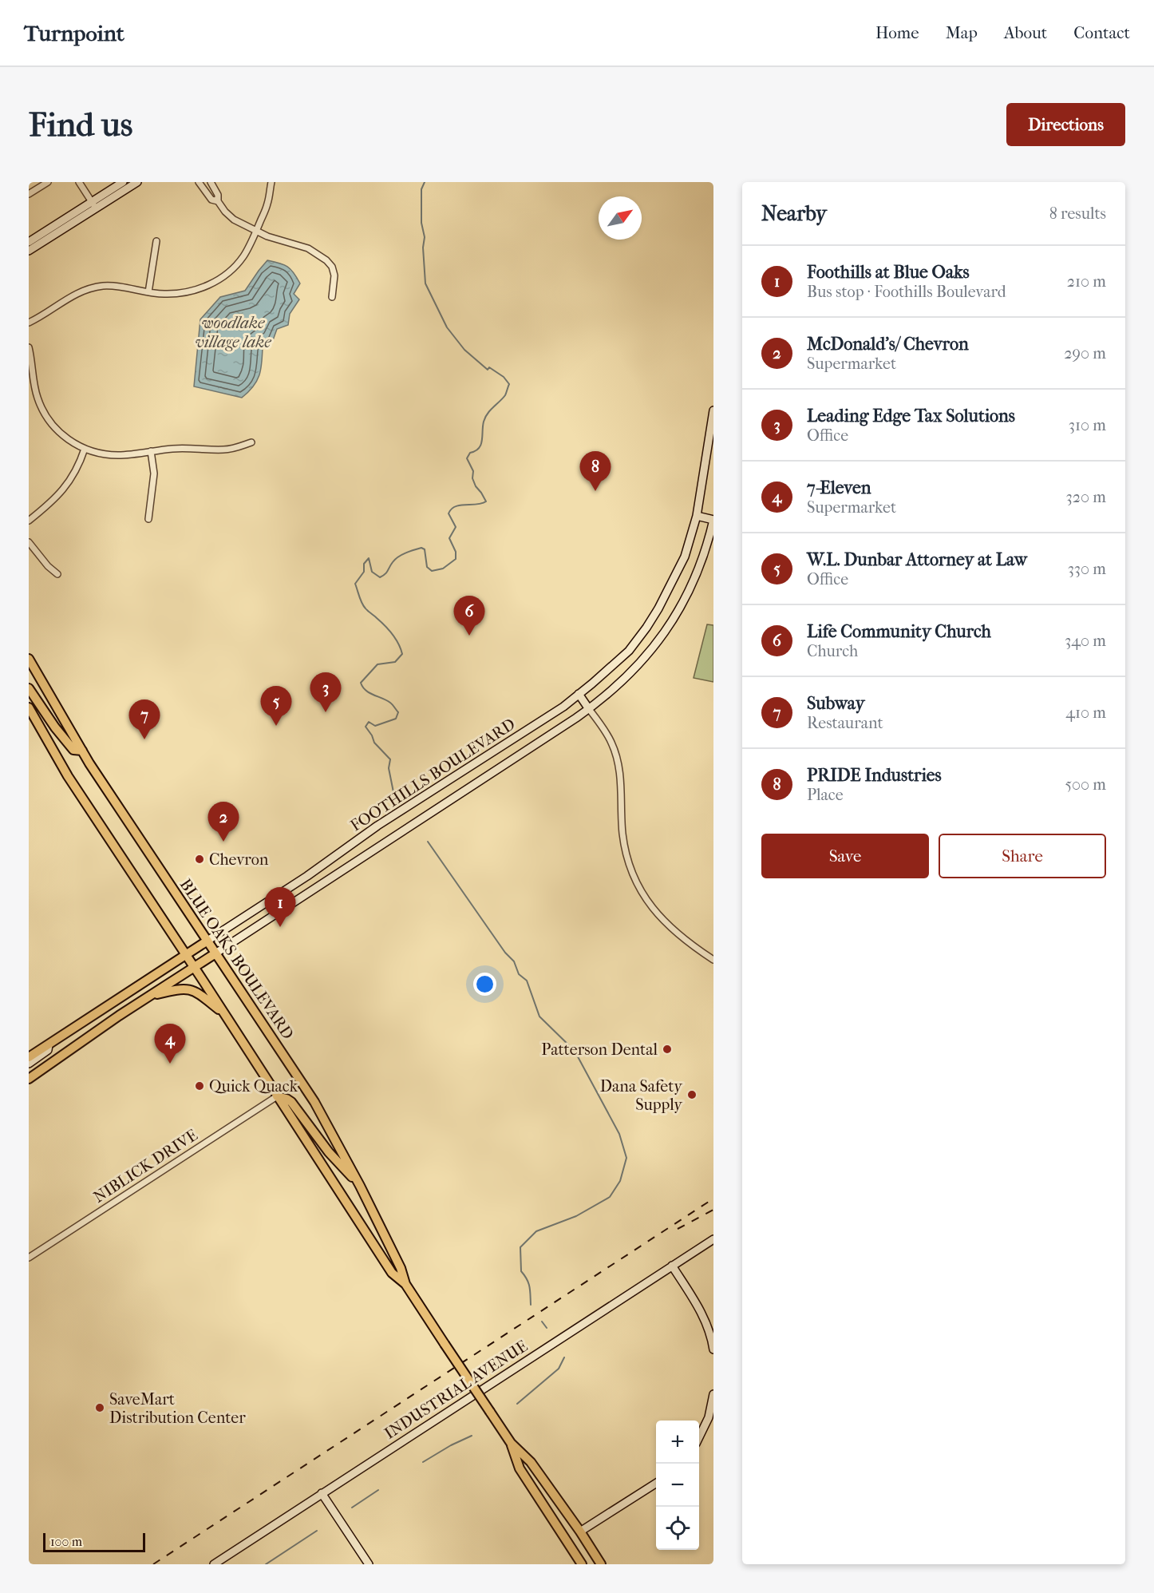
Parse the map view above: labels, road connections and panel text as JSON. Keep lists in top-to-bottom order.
{
  "streets": {
    "main road": ["FOOTHILLS BOULEVARD", "BLUE OAKS BOULEVARD"],
    "street": ["NIBLICK DRIVE", "INDUSTRIAL AVENUE"]
  },
  "crossings": [
    ["FOOTHILLS BOULEVARD", "BLUE OAKS BOULEVARD"],
    ["BLUE OAKS BOULEVARD", "NIBLICK DRIVE"]
  ],
  "water": ["woodlake village lake"],
  "places": [
    "Chevron",
    "Patterson Dental",
    "Quick Quack",
    "Dana Safety Supply",
    "SaveMart Distribution Center"
  ],
  "scale_bar": "100 m",
  "north": "top right",
  "page": {
    "header": "Turnpoint",
    "nav": [
      "Home",
      "Map",
      "About",
      "Contact"
    ],
    "buttons": [
      "Directions",
      ["Save", "Share"]
    ],
    "title": "Find us",
    "heading": ["Nearby", "8 results"],
    "list": [
      {
        "mark": "1",
        "name": "Foothills at Blue Oaks",
        "note": "Bus stop · Foothills Boulevard",
        "value": "210 m"
      },
      {
        "mark": "2",
        "name": "McDonald's/ Chevron",
        "note": "Supermarket",
        "value": "290 m"
      },
      {
        "mark": "3",
        "name": "Leading Edge Tax Solutions",
        "note": "Office",
        "value": "310 m"
      },
      {
        "mark": "4",
        "name": "7-Eleven",
        "note": "Supermarket",
        "value": "320 m"
      },
      {
        "mark": "5",
        "name": "W.L. Dunbar Attorney at Law",
        "note": "Office",
        "value": "330 m"
      },
      {
        "mark": "6",
        "name": "Life Community Church",
        "note": "Church",
        "value": "340 m"
      },
      {
        "mark": "7",
        "name": "Subway",
        "note": "Restaurant",
        "value": "410 m"
      },
      {
        "mark": "8",
        "name": "PRIDE Industries",
        "note": "Place",
        "value": "500 m"
      }
    ],
    "pins": [
      "8",
      "6",
      "3",
      "5",
      "7",
      "2",
      "1",
      "4"
    ],
    "map_buttons": ["+", "−"],
    "scale": "100 m"
  }
}
